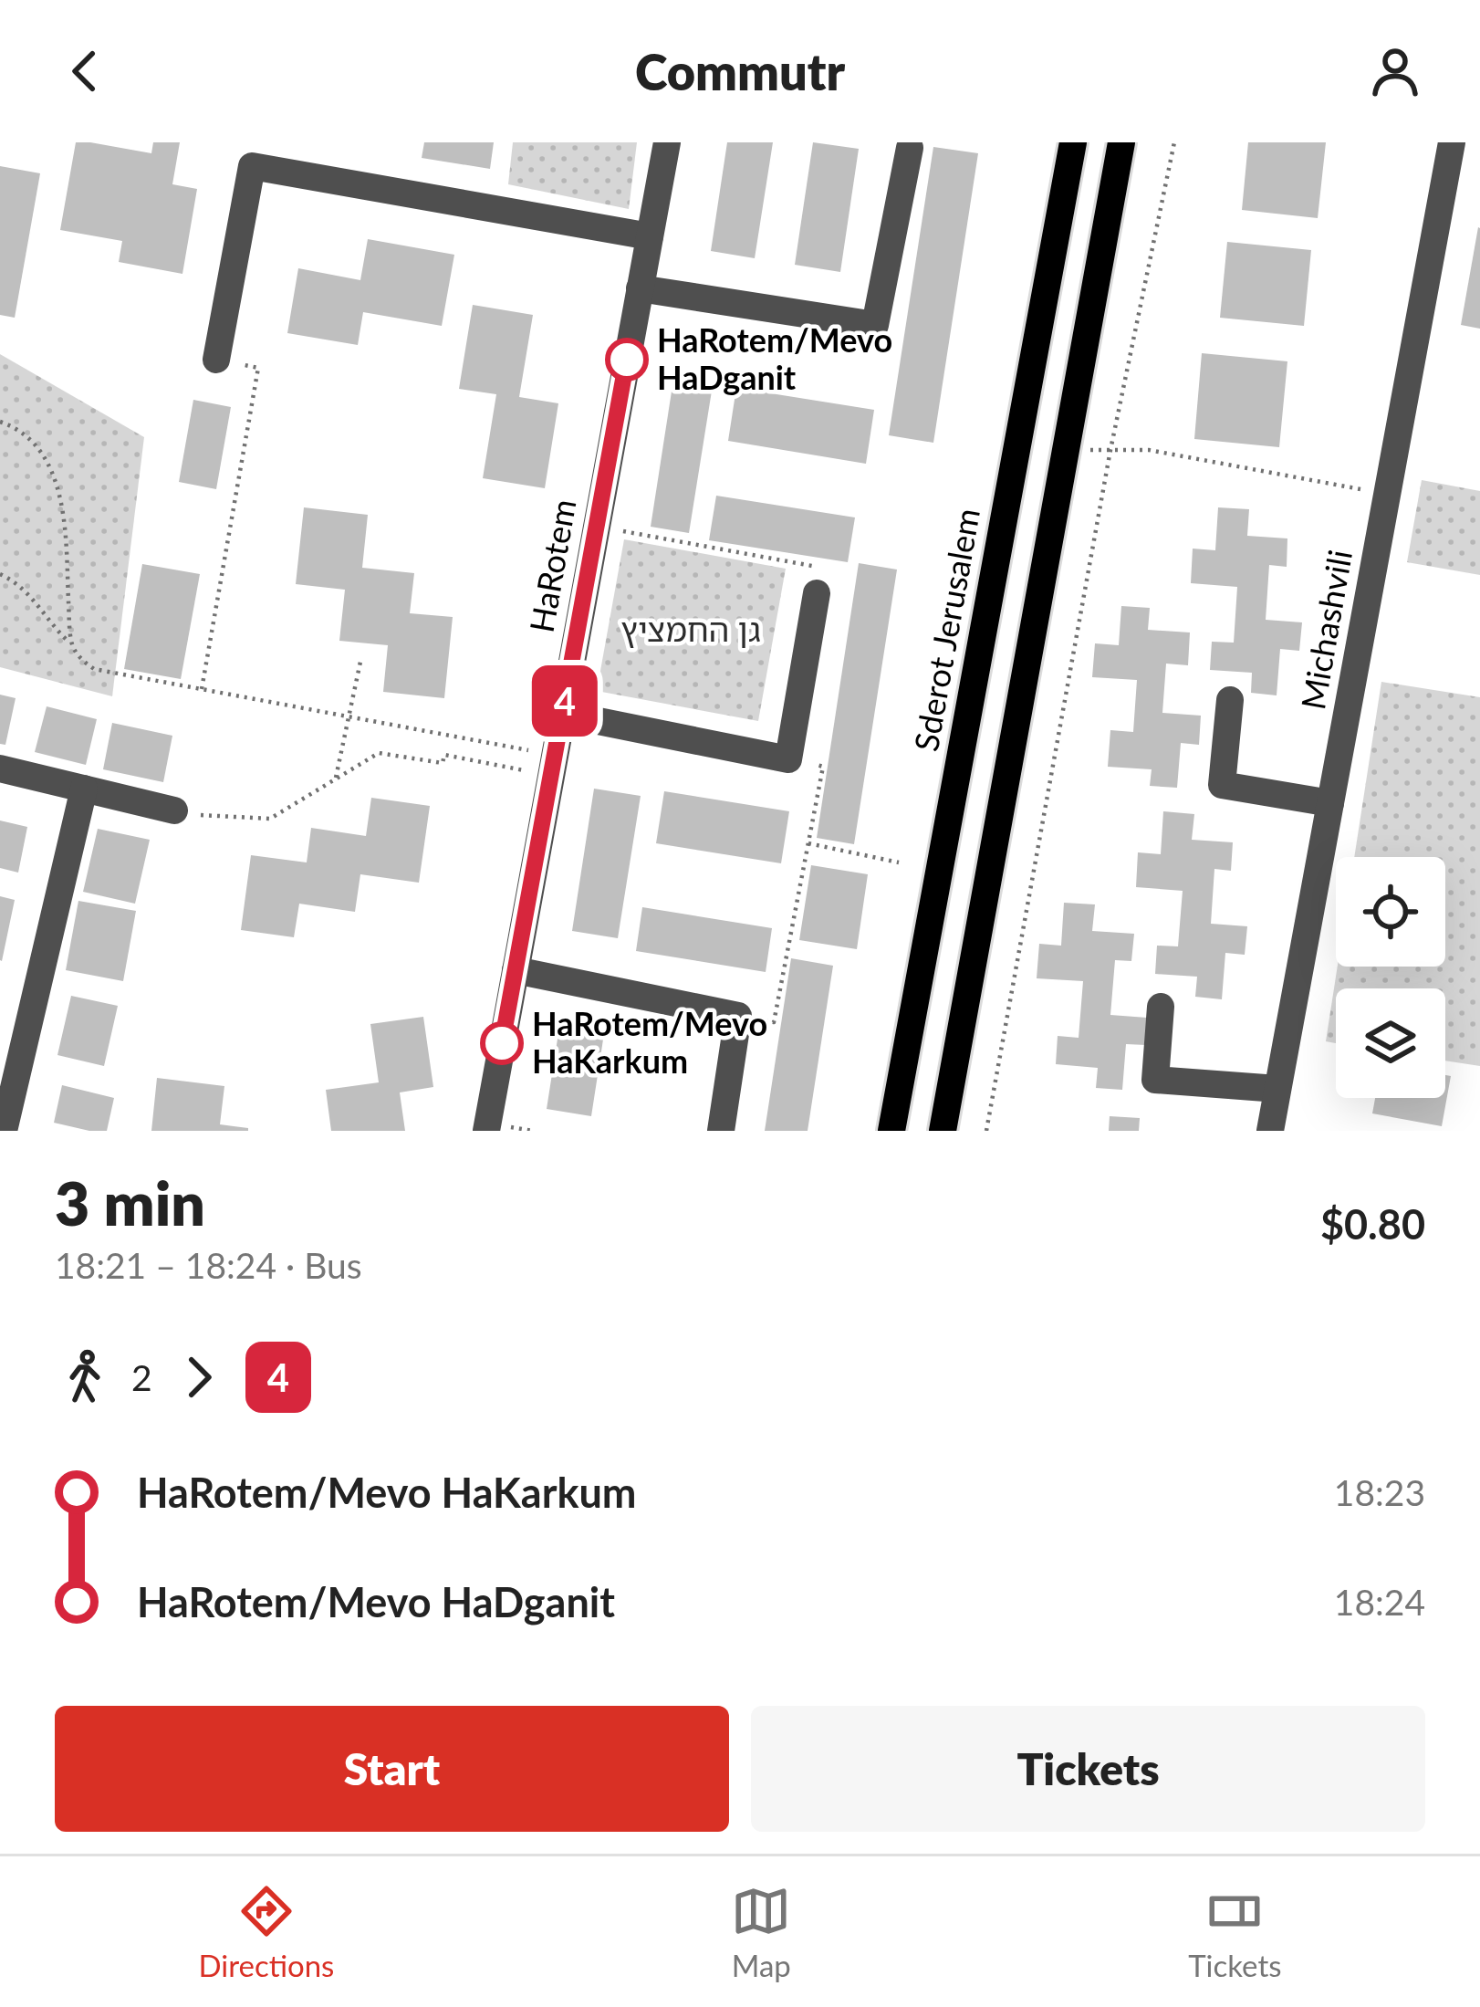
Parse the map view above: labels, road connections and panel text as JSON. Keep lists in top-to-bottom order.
{
  "streets": {
    "main road": ["Sderot Jerusalem"],
    "street": ["HaRotem", "Michashvili"]
  },
  "parks": ["גן החמציץ"],
  "places": ["HaRotem/Mevo HaDganit", "HaRotem/Mevo HaKarkum"],
  "lines": ["bus line 4"],
  "page": {
    "header": "Commutr",
    "on_map": "4",
    "heading": ["3 min", "18:21 – 18:24 · Bus", "$0.80"],
    "legs": ["2", "4"],
    "list": [
      {
        "name": "HaRotem/Mevo HaKarkum",
        "value": "18:23"
      },
      {
        "name": "HaRotem/Mevo HaDganit",
        "value": "18:24"
      }
    ],
    "buttons": ["Start", "Tickets"],
    "tabs": ["Directions", "Map", "Tickets"]
  }
}
